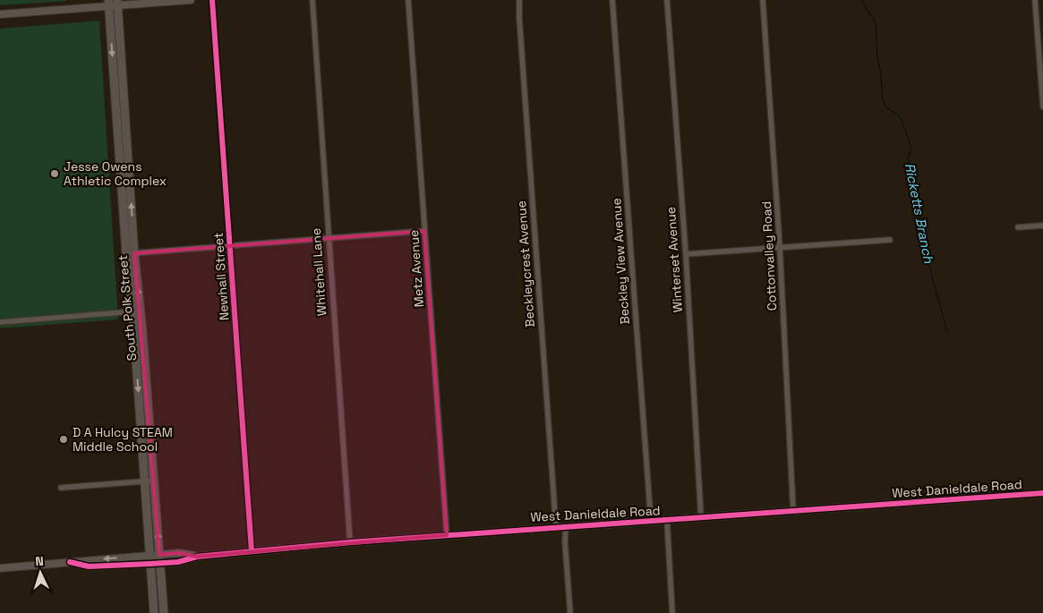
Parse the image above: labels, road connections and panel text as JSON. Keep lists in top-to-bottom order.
{
  "streets": {
    "main road": ["South Polk Street"],
    "street": [
      "Cottonvalley Road",
      "Winterset Avenue",
      "Beckley View Avenue",
      "Beckleycrest Avenue",
      "Metz Avenue",
      "Whitehall Lane",
      "Newhall Street",
      "West Danieldale Road"
    ]
  },
  "crossings": [
    ["Cottonvalley Road", "West Danieldale Road"],
    ["Winterset Avenue", "West Danieldale Road"],
    ["Beckley View Avenue", "West Danieldale Road"],
    ["Beckleycrest Avenue", "West Danieldale Road"],
    ["Metz Avenue", "West Danieldale Road"],
    ["Whitehall Lane", "West Danieldale Road"],
    ["Newhall Street", "West Danieldale Road"],
    ["South Polk Street", "West Danieldale Road"]
  ],
  "water": ["Ricketts Branch"],
  "places": ["Jesse Owens Athletic Complex", "D A Hulcy STEAM Middle School"],
  "north": "top"
}
